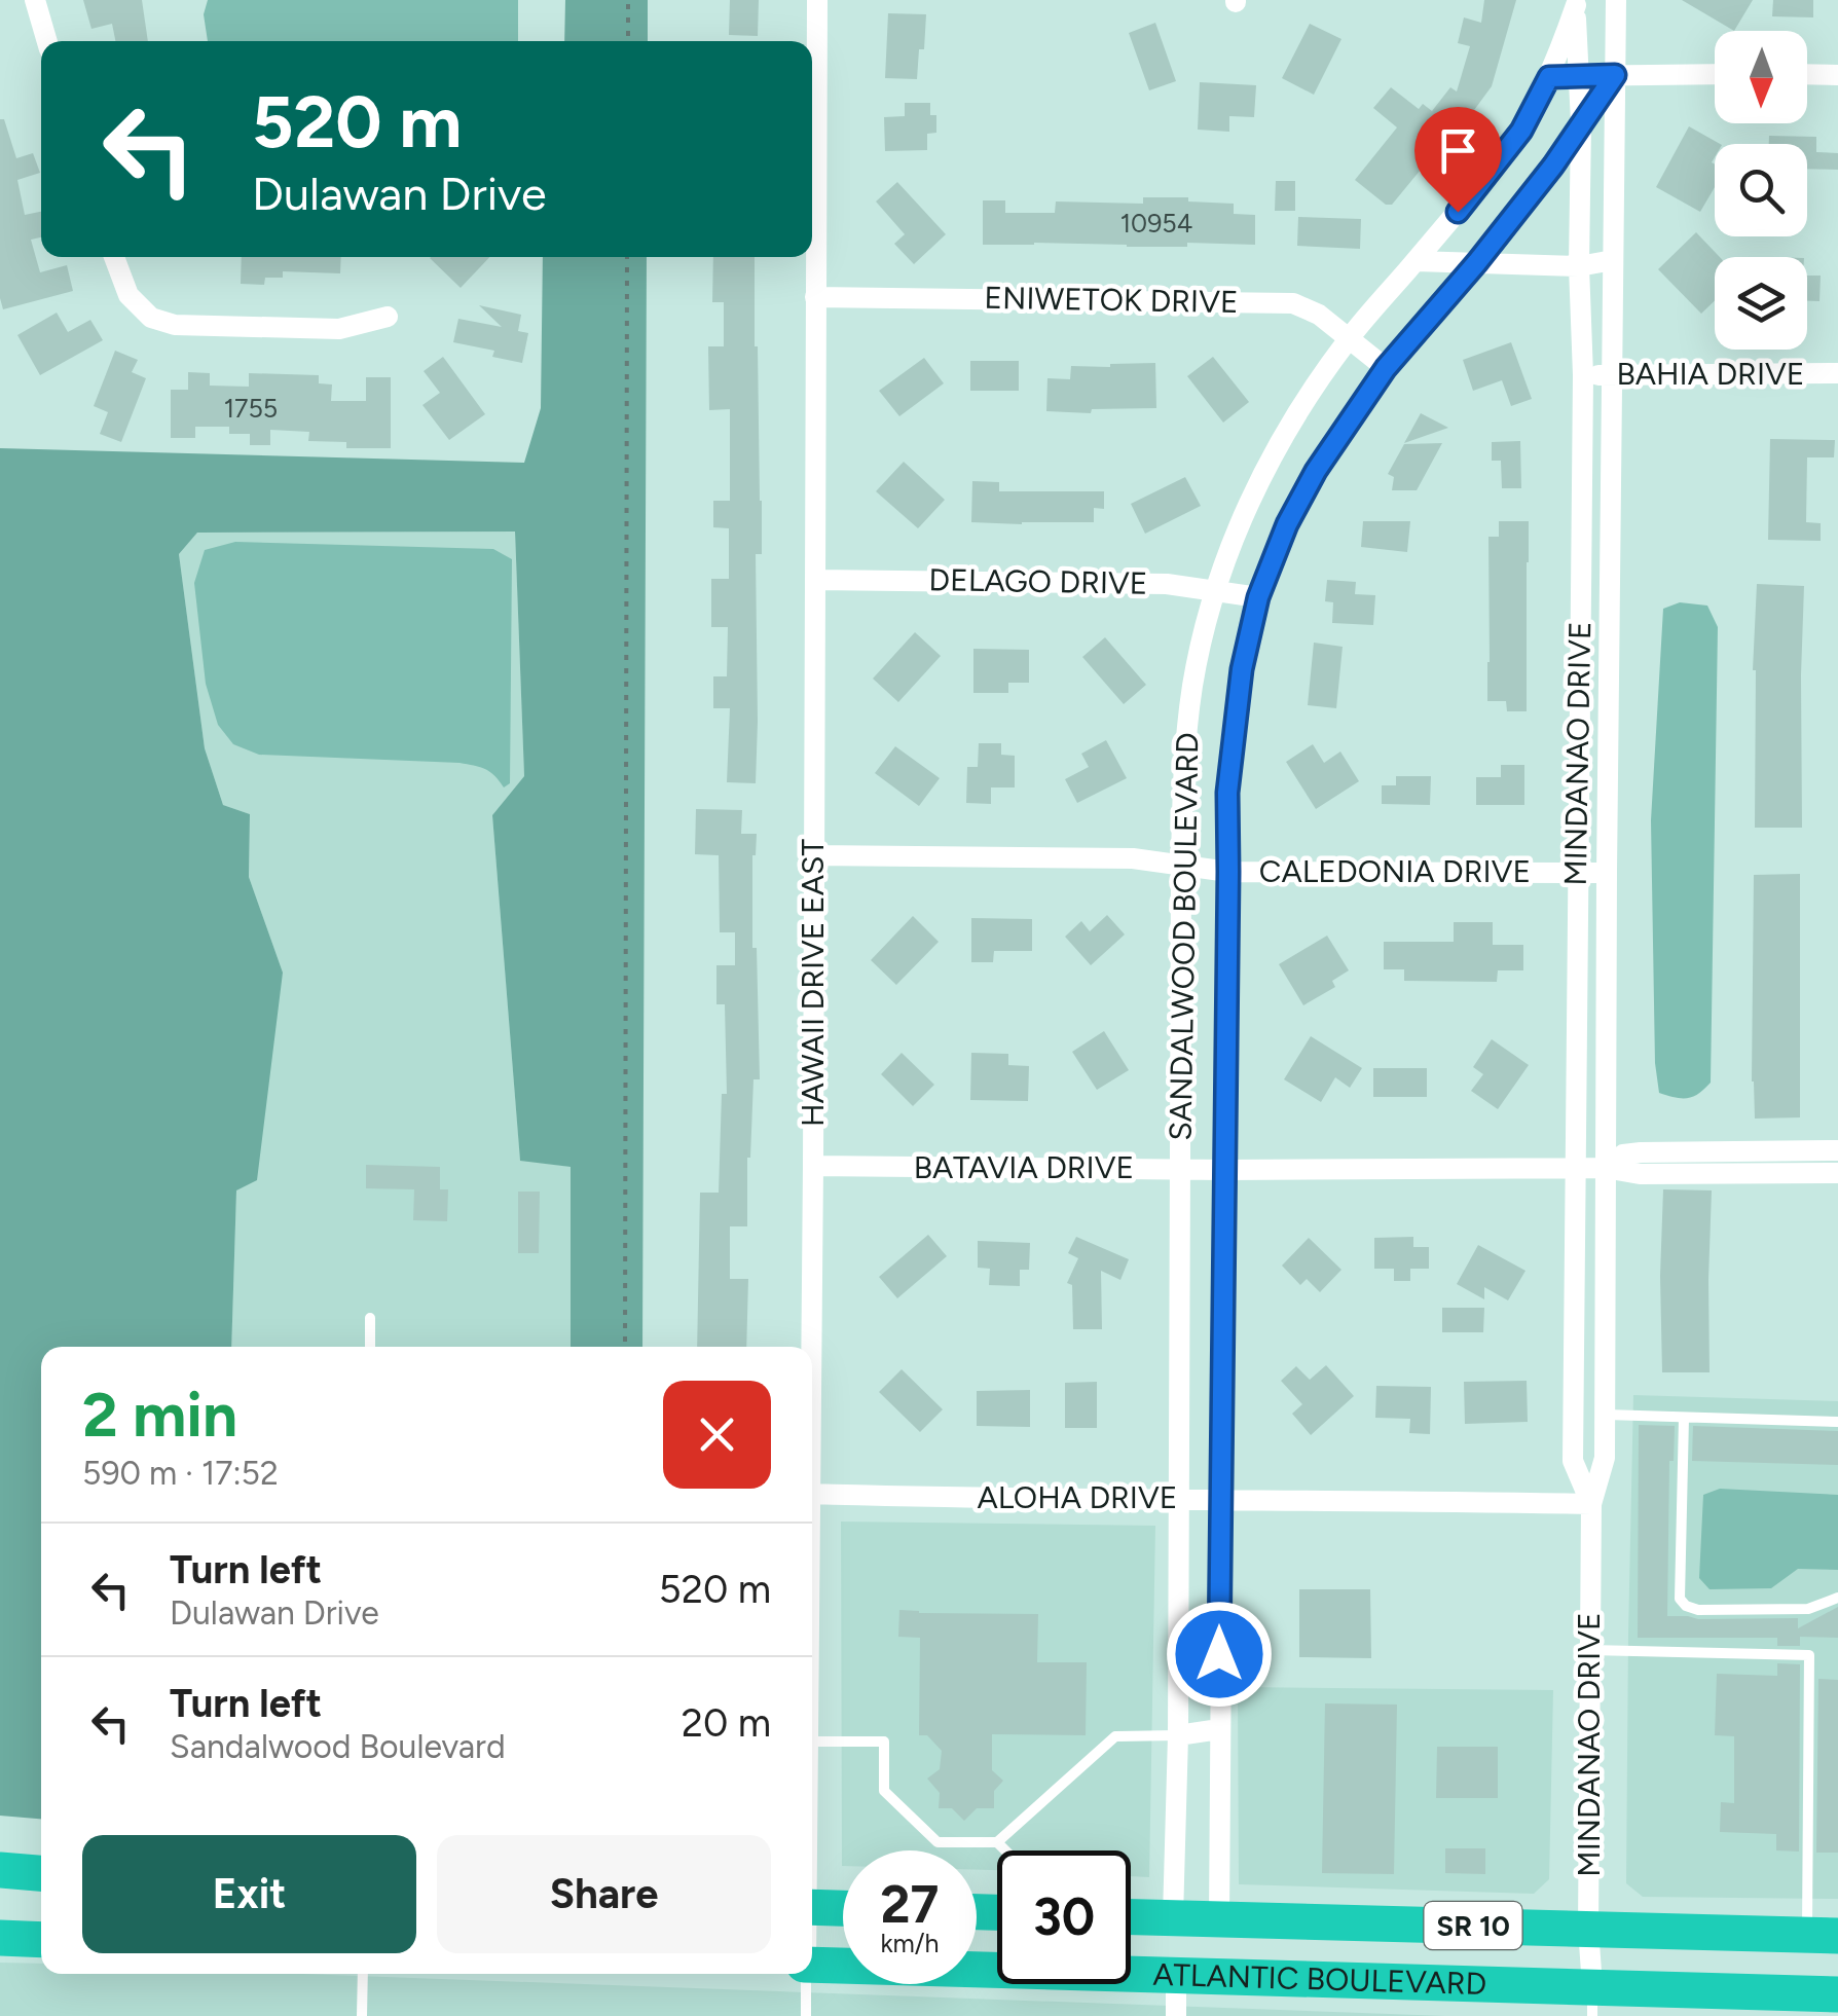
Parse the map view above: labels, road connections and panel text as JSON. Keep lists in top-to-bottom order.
{
  "streets": {
    "highway": ["SR 10", "ATLANTIC BOULEVARD"],
    "street": [
      "ENIWETOK DRIVE",
      "BAHIA DRIVE",
      "DELAGO DRIVE",
      "MINDANAO DRIVE",
      "CALEDONIA DRIVE",
      "SANDALWOOD BOULEVARD",
      "HAWAII DRIVE EAST",
      "BATAVIA DRIVE",
      "ALOHA DRIVE"
    ]
  },
  "crossings": [
    ["ENIWETOK DRIVE", "SANDALWOOD BOULEVARD"],
    ["ENIWETOK DRIVE", "HAWAII DRIVE EAST"],
    ["BAHIA DRIVE", "MINDANAO DRIVE"],
    ["DELAGO DRIVE", "SANDALWOOD BOULEVARD"],
    ["DELAGO DRIVE", "HAWAII DRIVE EAST"],
    ["MINDANAO DRIVE", "CALEDONIA DRIVE"],
    ["MINDANAO DRIVE", "SANDALWOOD BOULEVARD"],
    ["MINDANAO DRIVE", "BATAVIA DRIVE"],
    ["MINDANAO DRIVE", "ALOHA DRIVE"],
    ["MINDANAO DRIVE", "ATLANTIC BOULEVARD"],
    ["CALEDONIA DRIVE", "SANDALWOOD BOULEVARD"],
    ["CALEDONIA DRIVE", "HAWAII DRIVE EAST"],
    ["SANDALWOOD BOULEVARD", "BATAVIA DRIVE"],
    ["SANDALWOOD BOULEVARD", "ALOHA DRIVE"],
    ["SANDALWOOD BOULEVARD", "ATLANTIC BOULEVARD"],
    ["HAWAII DRIVE EAST", "BATAVIA DRIVE"]
  ],
  "house_numbers": ["10954", "1755"],
  "north": "bottom",
  "page": {
    "turn": ["520 m", "Dulawan Drive"],
    "heading": ["2 min", "590 m · 17:52"],
    "list": [
      {
        "name": "Turn left",
        "note": "Dulawan Drive",
        "value": "520 m"
      },
      {
        "name": "Turn left",
        "note": "Sandalwood Boulevard",
        "value": "20 m"
      }
    ],
    "buttons": ["Exit", "Share"],
    "speed": "27 km/h",
    "limit": "30"
  }
}
